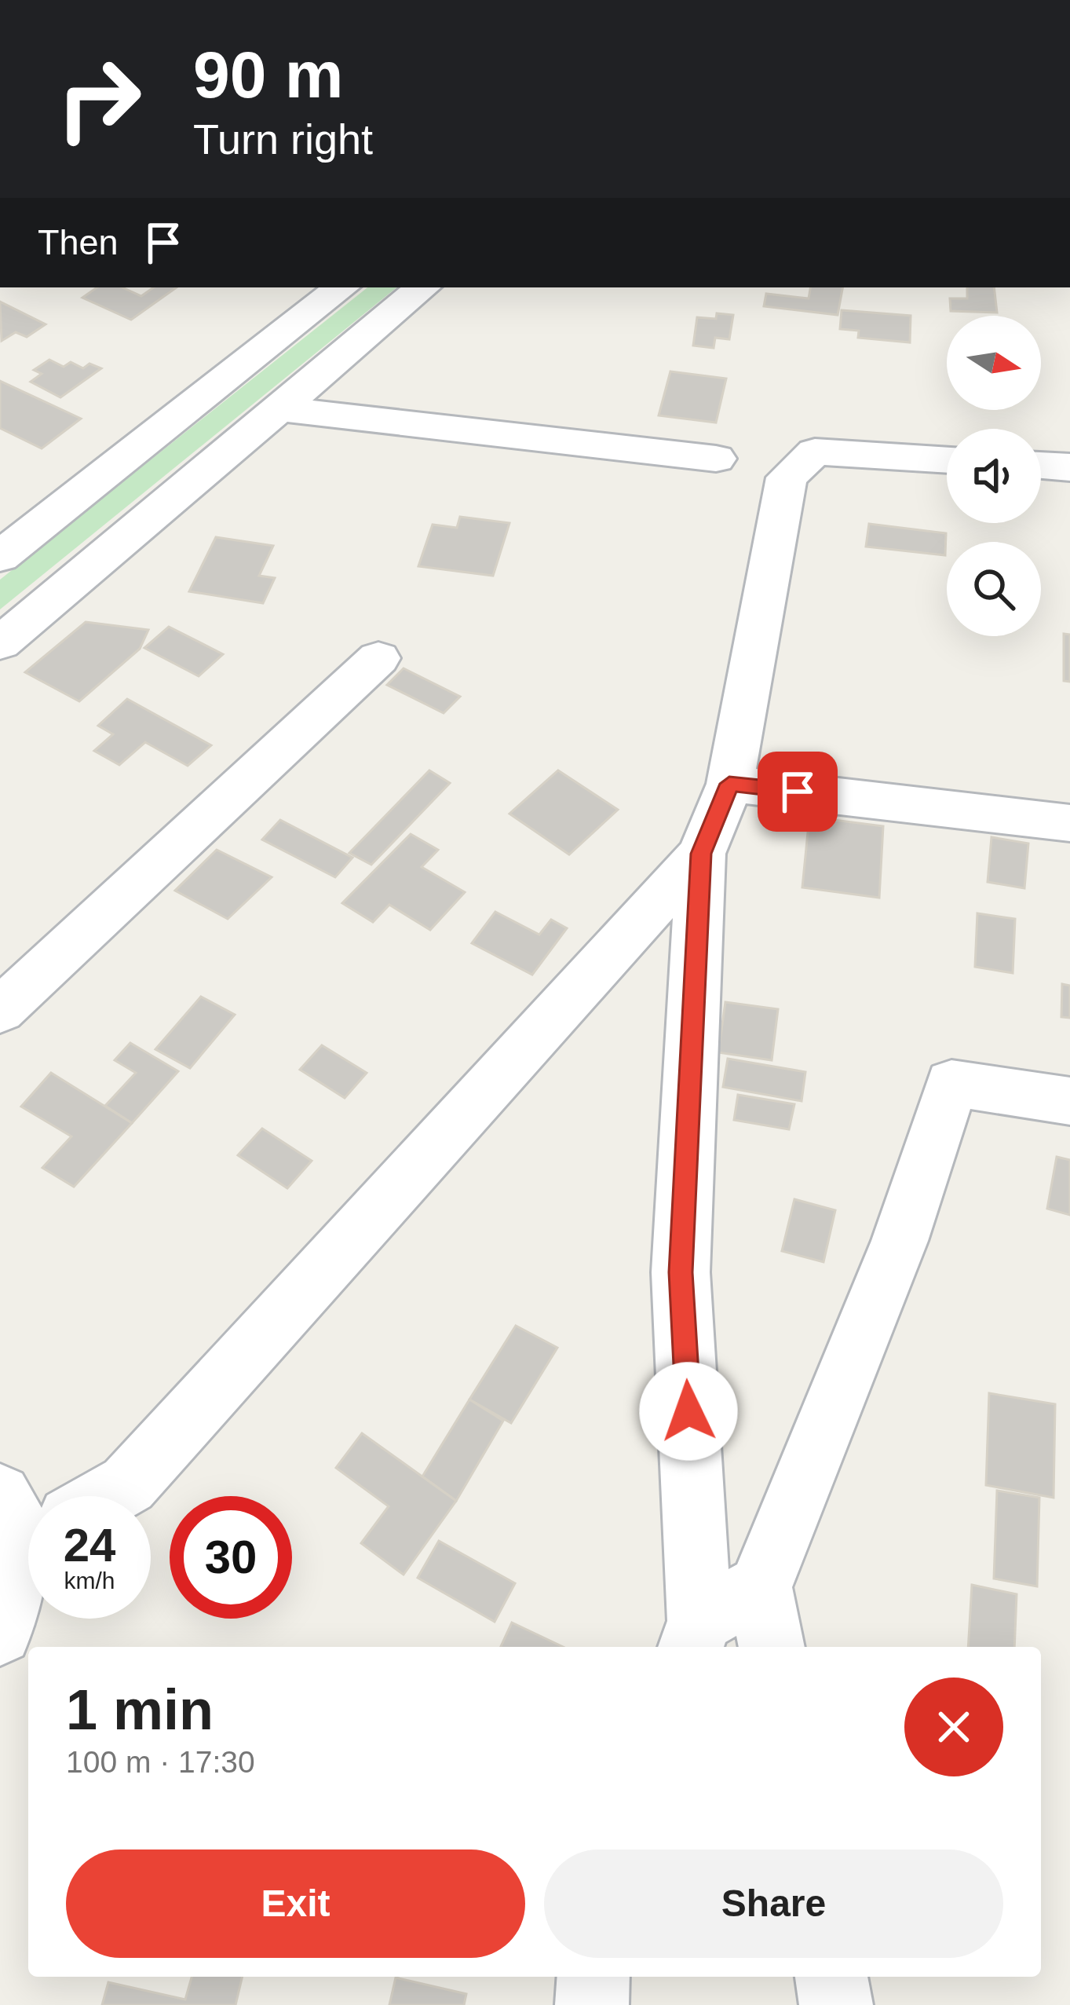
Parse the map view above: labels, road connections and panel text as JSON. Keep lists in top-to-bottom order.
{
  "north": "right",
  "page": {
    "turn": ["90 m", "Turn right"],
    "then": "Then",
    "speed": "24 km/h",
    "limit": "30",
    "heading": ["1 min", "100 m · 17:30"],
    "buttons": ["Exit", "Share"]
  }
}
